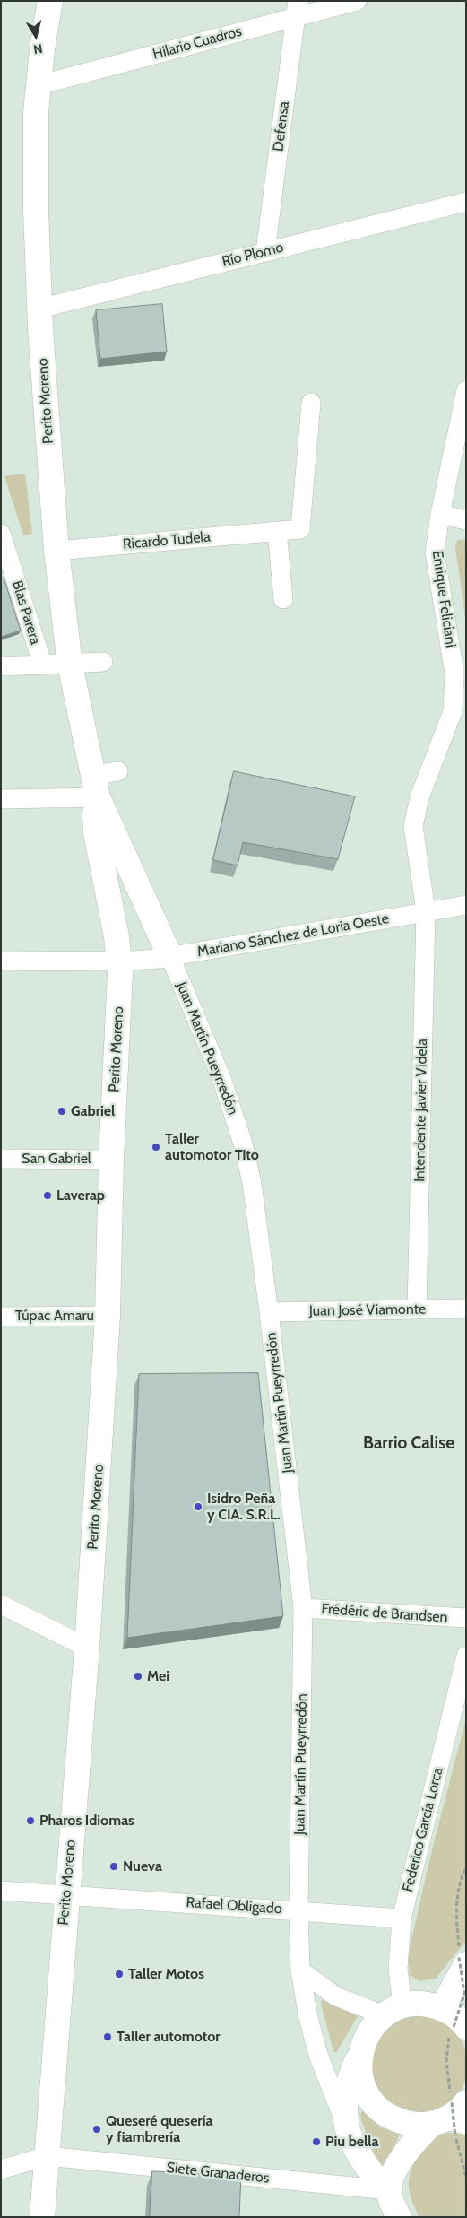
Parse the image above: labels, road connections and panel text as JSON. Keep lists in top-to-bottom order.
{
  "streets": {
    "main road": ["Perito Moreno", "Juan Martín Pueyrredón"],
    "street": [
      "Hilario Cuadros",
      "Defensa",
      "Río Plomo",
      "Ricardo Tudela",
      "Enrique Feliciani",
      "Blas Parera",
      "Mariano Sánchez de Loria Oeste",
      "Intendente Javier Videla",
      "San Gabriel",
      "Juan José Viamonte",
      "Túpac Amaru",
      "Frédéric de Brandsen",
      "Federico García Lorca",
      "Rafael Obligado",
      "Siete Granaderos"
    ]
  },
  "crossings": [
    ["Hilario Cuadros", "Defensa"],
    ["Hilario Cuadros", "Perito Moreno"],
    ["Defensa", "Río Plomo"],
    ["Río Plomo", "Perito Moreno"],
    ["Perito Moreno", "Ricardo Tudela"],
    ["Perito Moreno", "Mariano Sánchez de Loria Oeste"],
    ["Perito Moreno", "Juan Martín Pueyrredón"],
    ["Perito Moreno", "San Gabriel"],
    ["Perito Moreno", "Túpac Amaru"],
    ["Perito Moreno", "Rafael Obligado"],
    ["Perito Moreno", "Siete Granaderos"],
    ["Enrique Feliciani", "Mariano Sánchez de Loria Oeste"],
    ["Enrique Feliciani", "Intendente Javier Videla"],
    ["Mariano Sánchez de Loria Oeste", "Juan Martín Pueyrredón"],
    ["Mariano Sánchez de Loria Oeste", "Intendente Javier Videla"],
    ["Juan Martín Pueyrredón", "Juan José Viamonte"],
    ["Juan Martín Pueyrredón", "Frédéric de Brandsen"],
    ["Juan Martín Pueyrredón", "Rafael Obligado"],
    ["Juan Martín Pueyrredón", "Siete Granaderos"],
    ["Intendente Javier Videla", "Juan José Viamonte"],
    ["Federico García Lorca", "Rafael Obligado"]
  ],
  "districts": ["Barrio Calise"],
  "places": [
    "Gabriel",
    "Taller automotor Tito",
    "Laverap",
    "Isidro Peña y CIA. S.R.L.",
    "Mei",
    "Pharos Idiomas",
    "Nueva",
    "Taller Motos",
    "Taller automotor",
    "Queseré quesería y fiambrería",
    "Piu bella"
  ],
  "north": "bottom"
}
